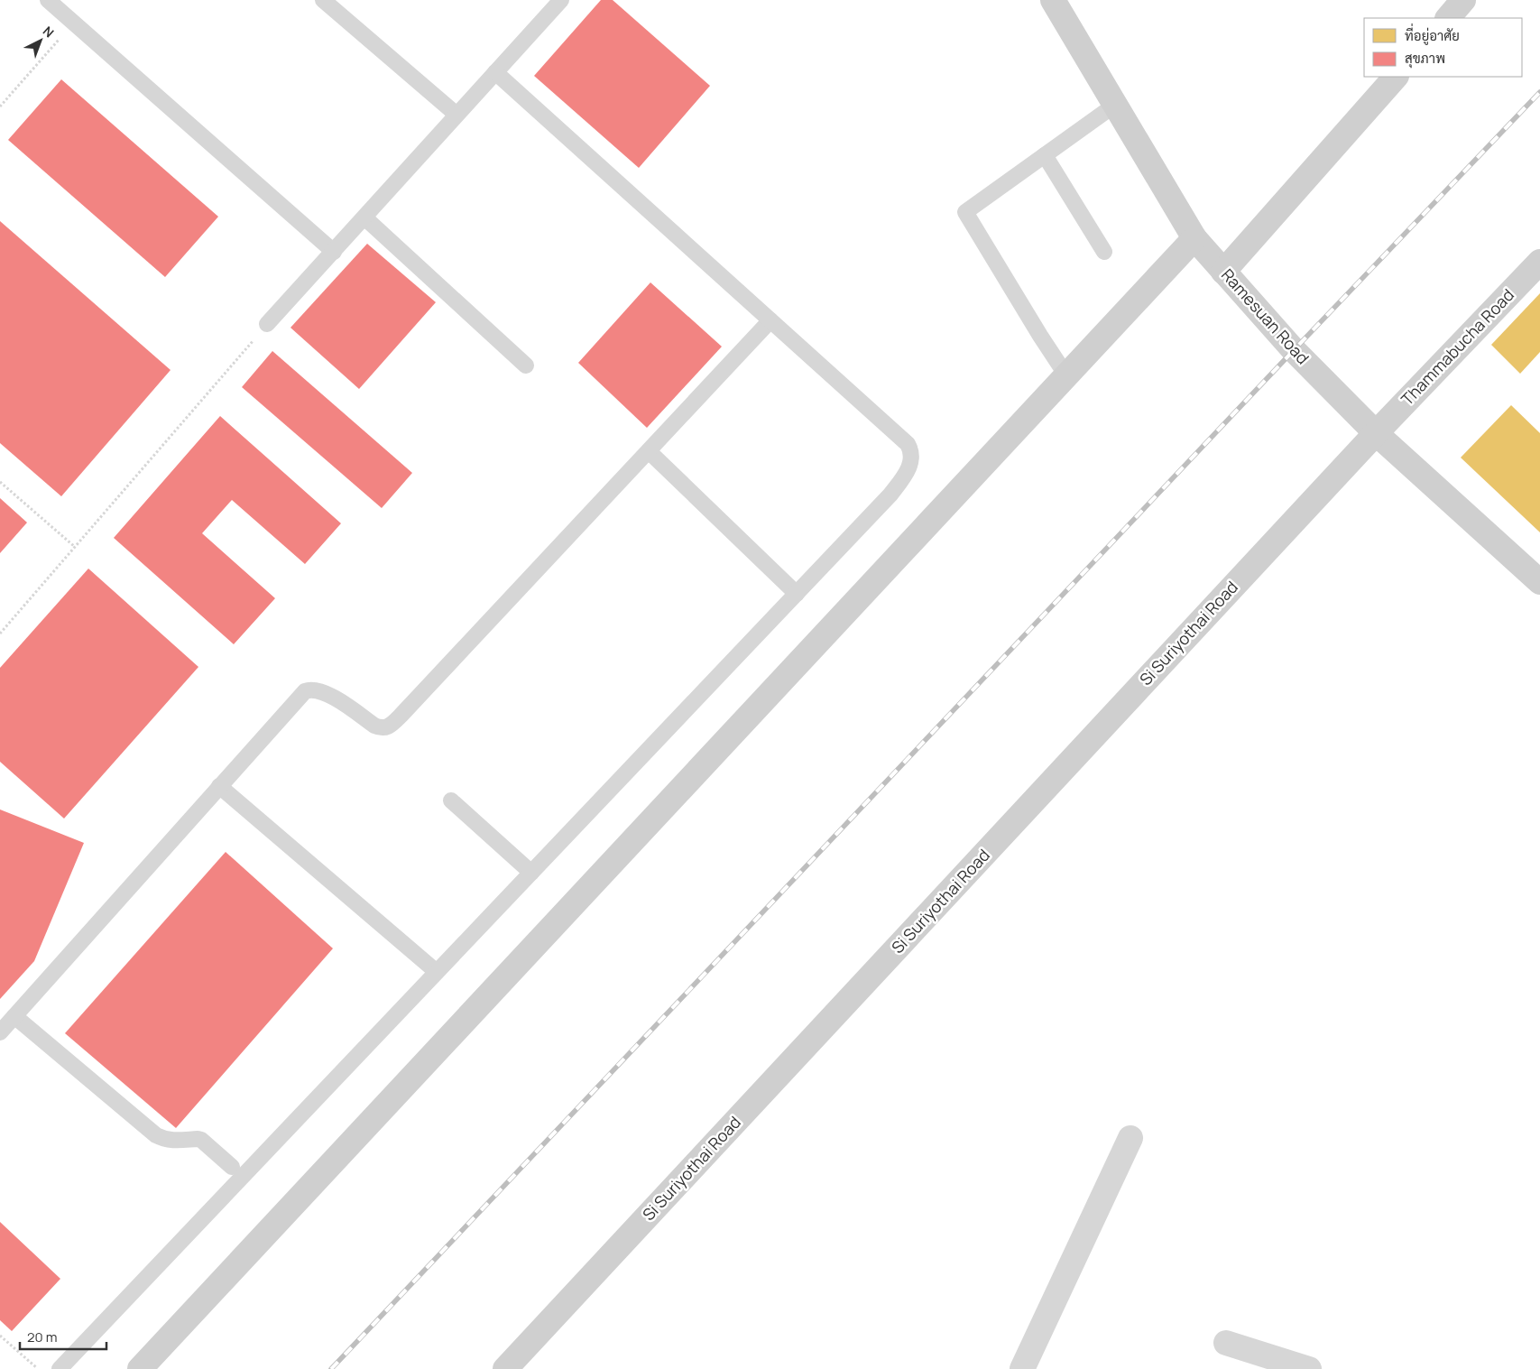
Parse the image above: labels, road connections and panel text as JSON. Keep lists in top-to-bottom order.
{
  "streets": {
    "street": ["Ramesuan Road", "Thammabucha Road", "Si Suriyothai Road"]
  },
  "crossings": [
    ["Ramesuan Road", "Thammabucha Road"],
    ["Ramesuan Road", "Si Suriyothai Road"],
    ["Thammabucha Road", "Si Suriyothai Road"]
  ],
  "legend": ["ที่อยู่อาศัย", "สุขภาพ"],
  "scale_bar": "20 m",
  "north": "top right"
}
